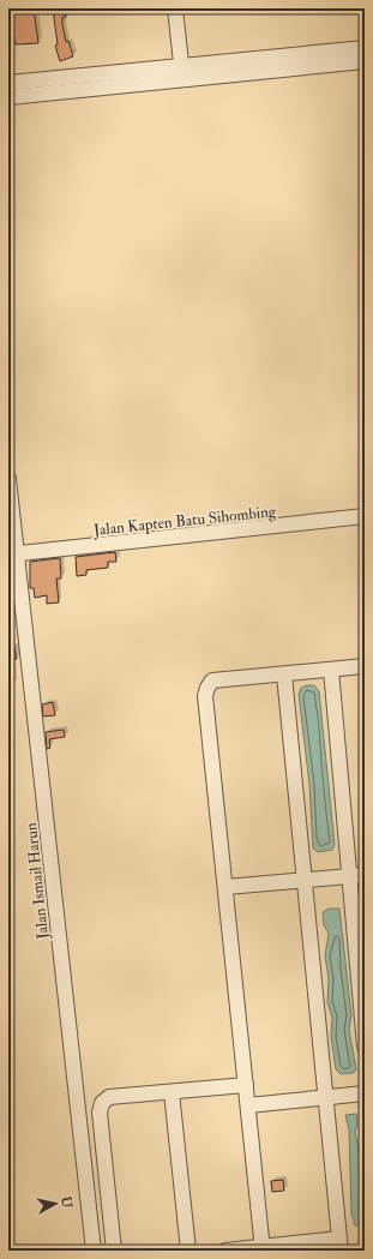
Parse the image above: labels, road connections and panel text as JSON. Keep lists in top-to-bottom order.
{
  "streets": {
    "street": ["Jalan Kapten Batu Sihombing", "Jalan Ismail Harun"]
  },
  "crossings": [
    ["Jalan Kapten Batu Sihombing", "Jalan Ismail Harun"]
  ],
  "north": "right"
}
